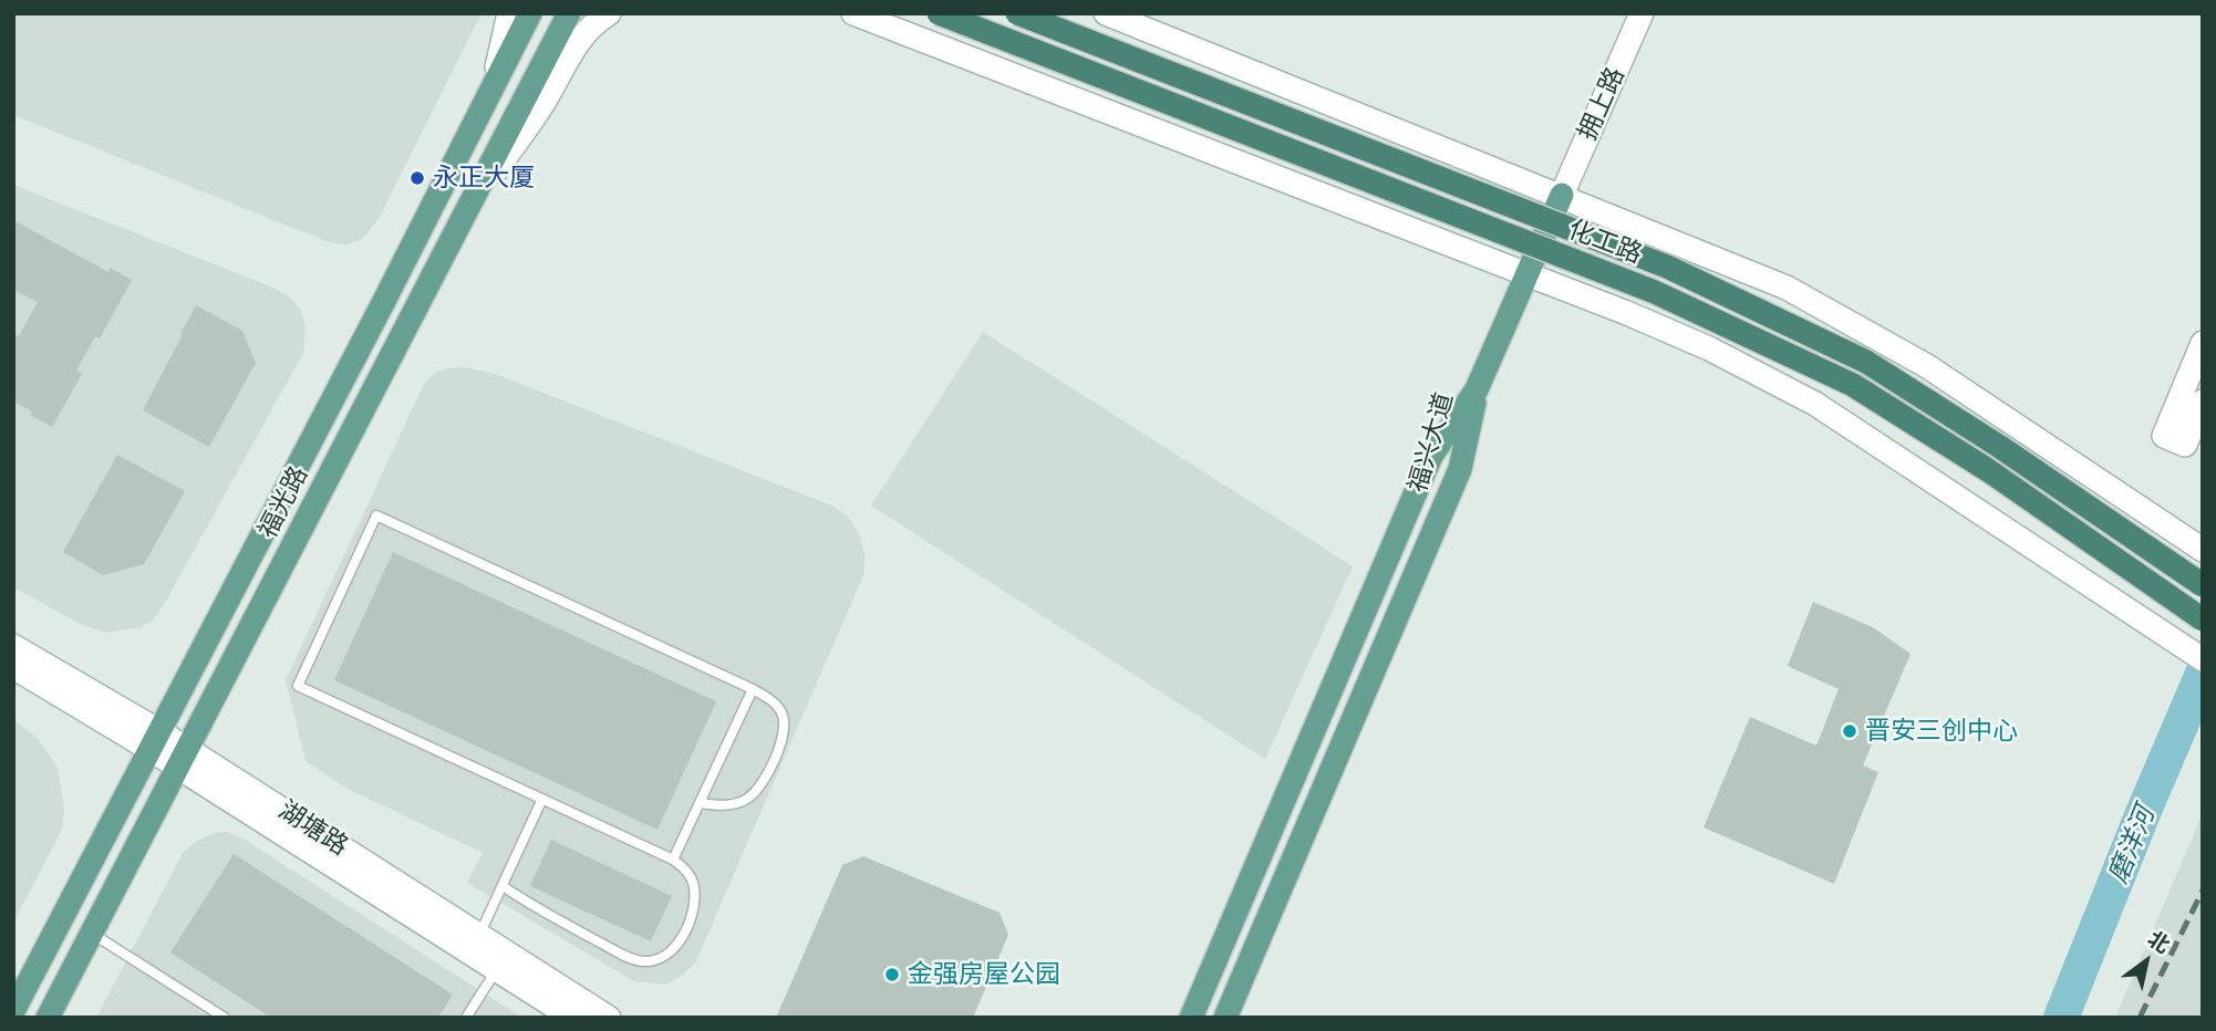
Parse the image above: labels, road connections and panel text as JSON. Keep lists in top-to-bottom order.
{
  "streets": {
    "highway": ["化工路"],
    "main road": [
      "拥上路",
      "福兴大道",
      "福光路",
      "湖塘路"
    ]
  },
  "crossings": [
    ["福光路", "湖塘路"]
  ],
  "water": ["磨洋河"],
  "places": ["永正大厦", "晋安三创中心", "金强房屋公园"],
  "north": "top right"
}
